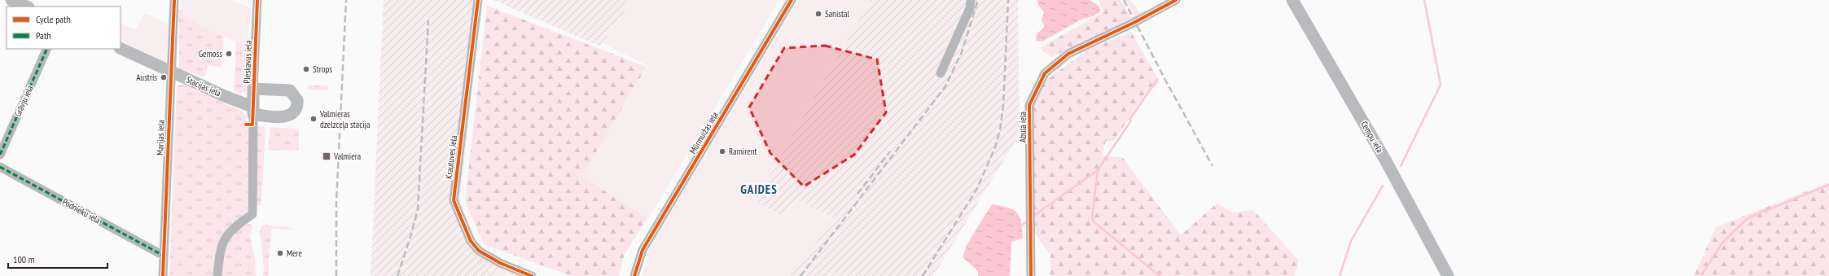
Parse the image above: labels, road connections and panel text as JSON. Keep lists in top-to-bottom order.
{
  "streets": {
    "main road": ["Pleskavas iela", "Stacijas iela", "Cempu iela"],
    "street": [
      "Grāvju iela",
      "Abula iela",
      "Mūrmuižas iela",
      "Marijas iela",
      "Krautuves iela",
      "Podnieku iela"
    ]
  },
  "crossings": [
    ["Pleskavas iela", "Stacijas iela"],
    ["Stacijas iela", "Marijas iela"],
    ["Marijas iela", "Podnieku iela"]
  ],
  "districts": ["GAIDES"],
  "places": {
    "other": [
      "Sanistal",
      "Gemoss",
      "Strops",
      "Austris",
      "Valmieras dzelzceļa stacija",
      "Ramirent",
      "Mere"
    ],
    "transit": ["Valmiera"]
  },
  "legend": ["Cycle path", "Path"],
  "scale_bar": "100 m"
}
